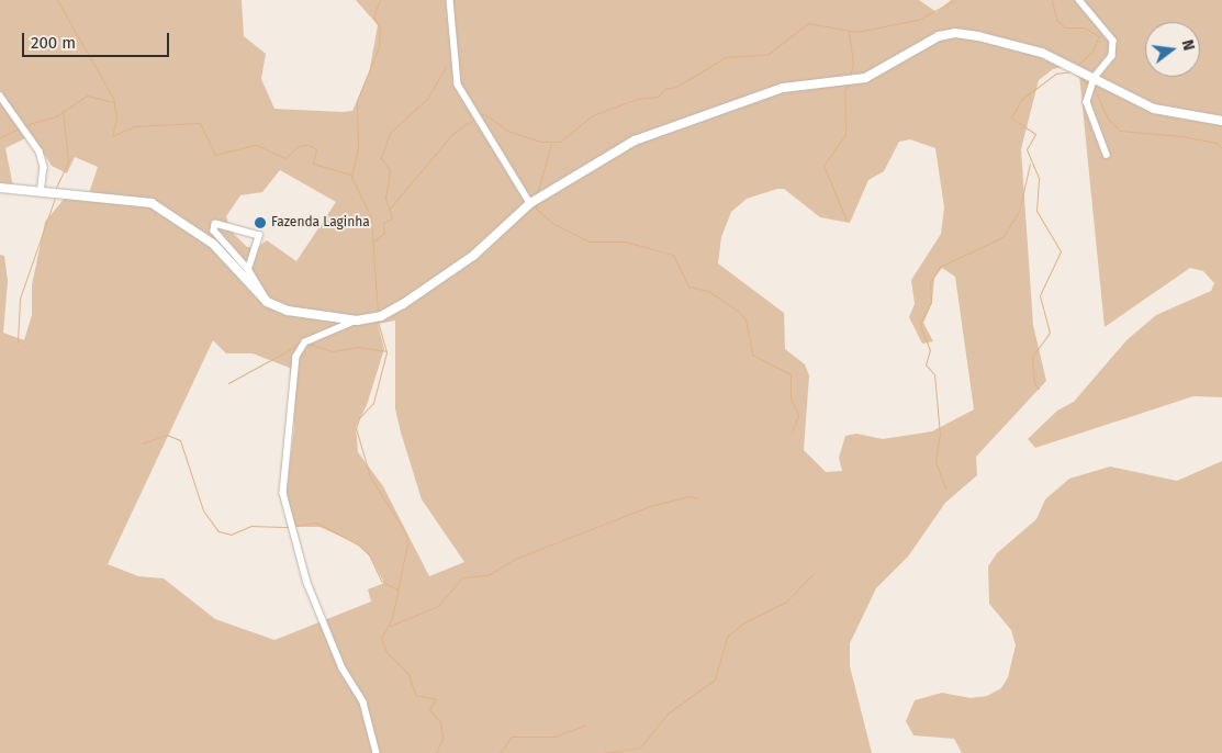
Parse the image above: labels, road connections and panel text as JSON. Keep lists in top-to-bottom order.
{
  "places": ["Fazenda Laginha"],
  "scale_bar": "200 m",
  "north": "right"
}
